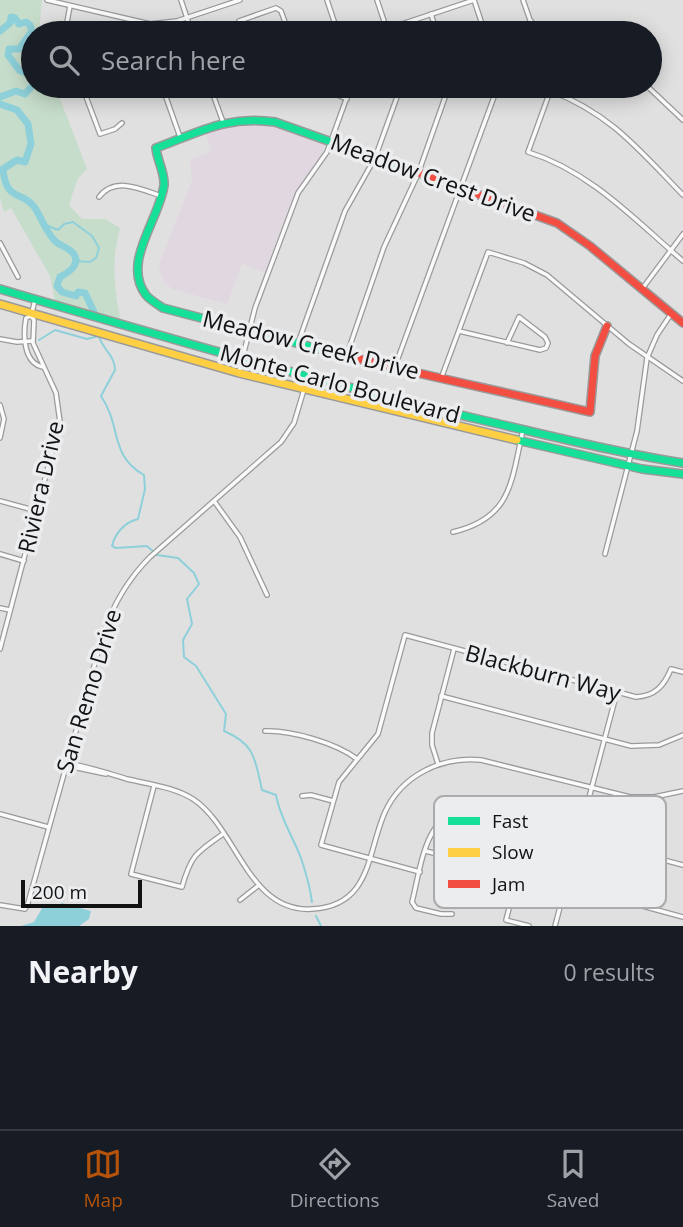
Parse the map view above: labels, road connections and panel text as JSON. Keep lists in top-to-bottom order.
{
  "streets": {
    "main road": ["Meadow Crest Drive", "Meadow Creek Drive", "Monte Carlo Boulevard"],
    "street": ["Riviera Drive", "Blackburn Way", "San Remo Drive"]
  },
  "crossings": [
    ["Meadow Crest Drive", "Meadow Creek Drive"],
    ["Monte Carlo Boulevard", "Riviera Drive"],
    ["Monte Carlo Boulevard", "San Remo Drive"]
  ],
  "legend": ["Fast", "Slow", "Jam"],
  "scale_bar": "200 m",
  "page": {
    "search": "Search here",
    "scale": "200 m",
    "heading": ["Nearby", "0 results"],
    "nav": ["Map", "Directions", "Saved"]
  }
}
